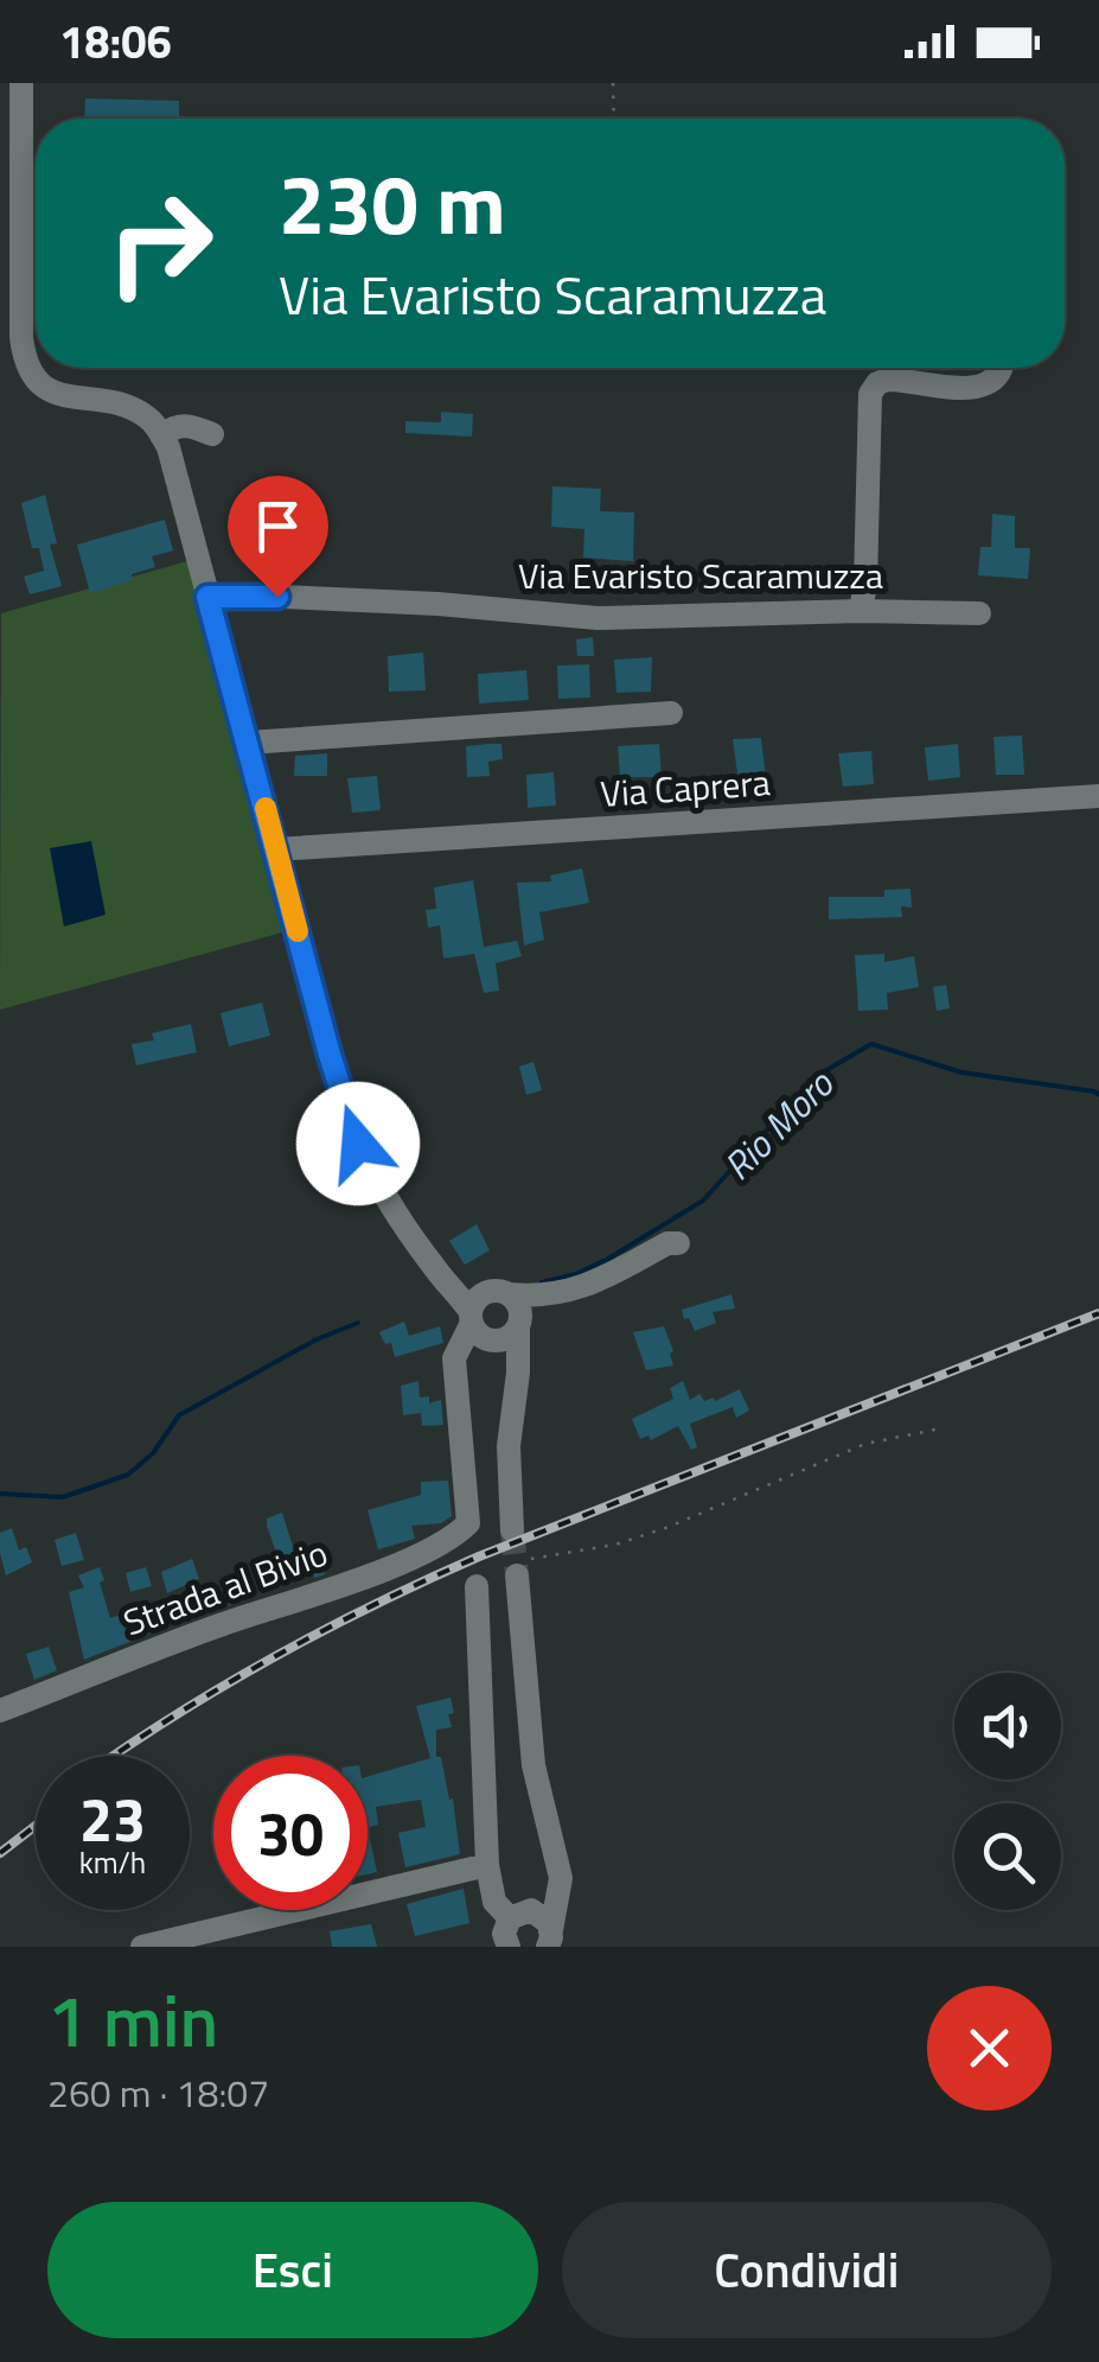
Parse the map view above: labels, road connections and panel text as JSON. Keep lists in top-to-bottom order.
{
  "streets": {
    "street": ["Via Evaristo Scaramuzza", "Via Caprera", "Strada al Bivio"]
  },
  "water": ["Rio Moro"],
  "page": {
    "status": "18:06",
    "turn": ["230 m", "Via Evaristo Scaramuzza"],
    "speed": "23 km/h",
    "limit": "30",
    "heading": ["1 min", "260 m · 18:07"],
    "buttons": ["Esci", "Condividi"]
  }
}
